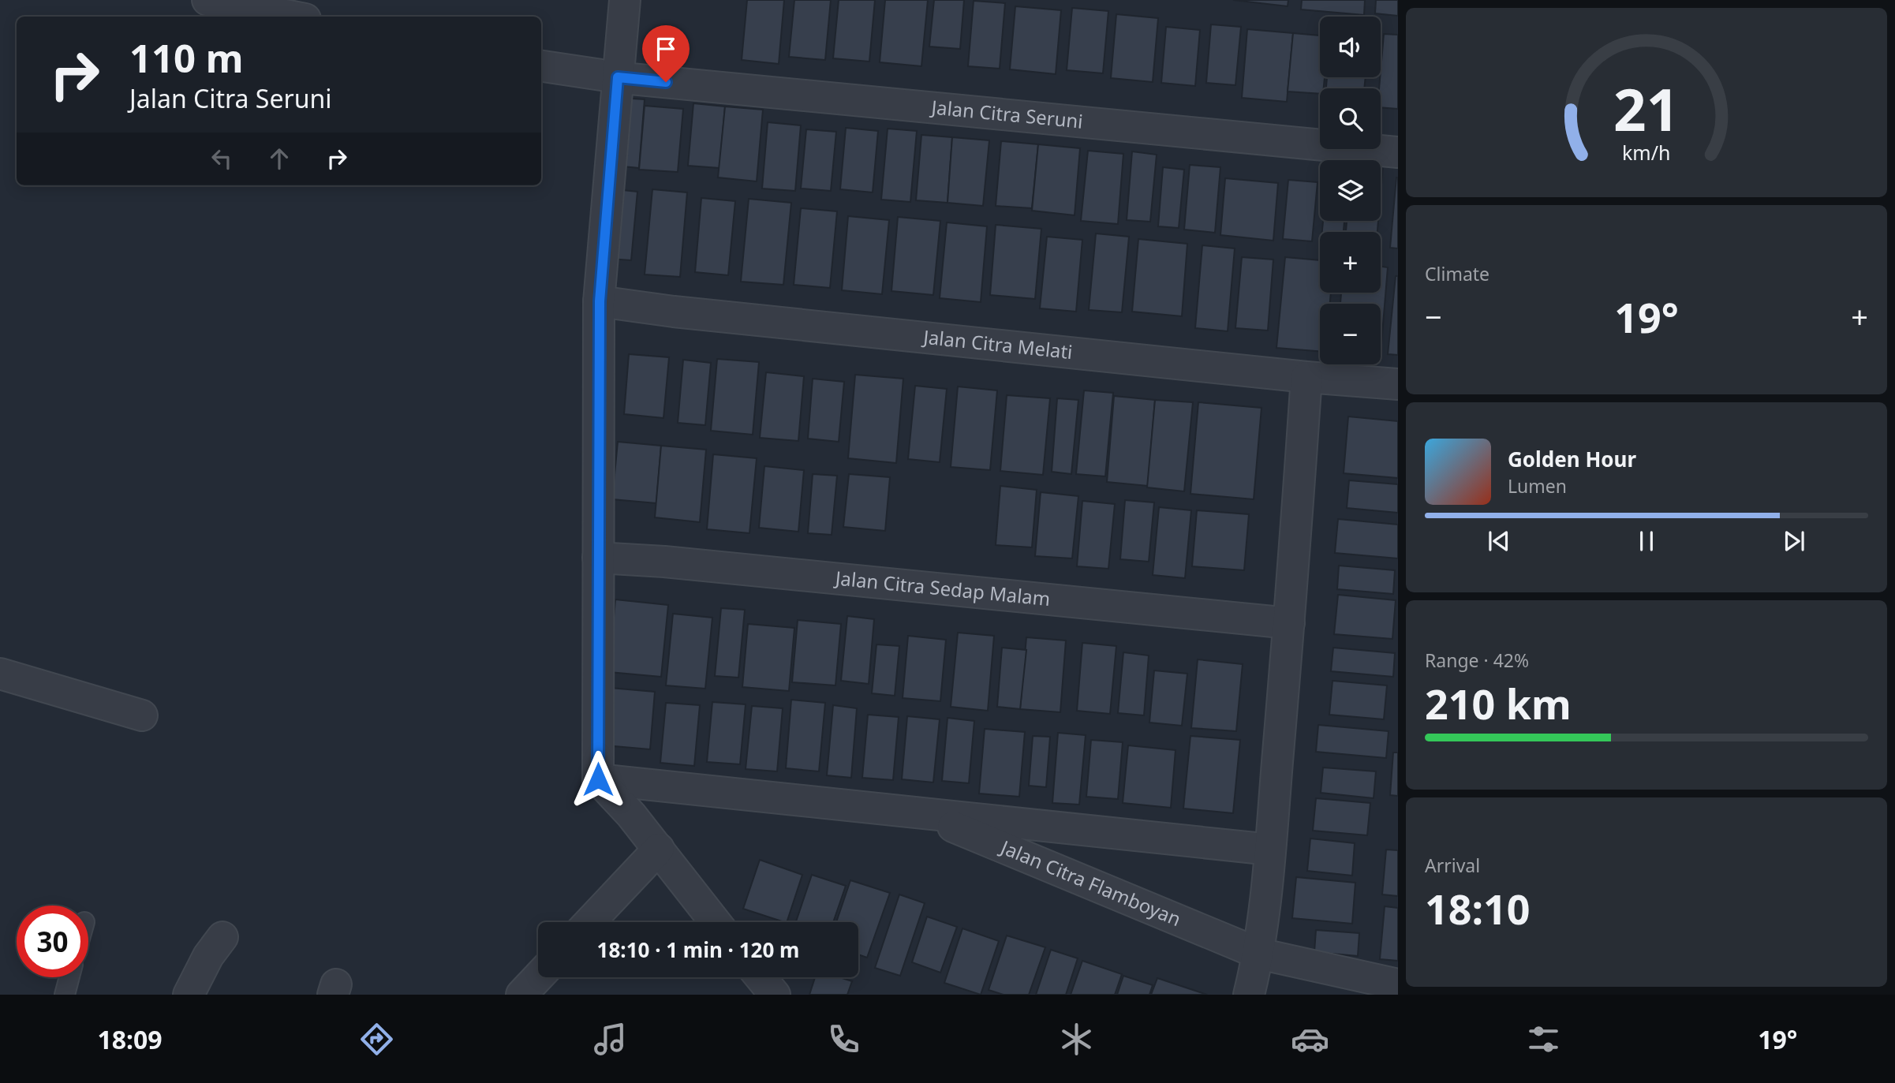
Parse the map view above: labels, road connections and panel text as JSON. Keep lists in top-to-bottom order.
{
  "streets": {
    "street": [
      "Jalan Citra Seruni",
      "Jalan Citra Melati",
      "Jalan Citra Sedap Malam",
      "Jalan Citra Flamboyan"
    ]
  },
  "page": {
    "map_buttons": ["+", "−"],
    "turn": ["110 m", "Jalan Citra Seruni"],
    "tile": [
      "Climate",
      ["Range · 42%", "210 km"],
      ["Arrival", "18:10"]
    ],
    "heat": ["−", "19°", "+"],
    "song": ["Golden Hour", "Lumen"],
    "limit": "30",
    "trip": "18:10 · 1 min · 120 m",
    "tabs": ["18:09", "19°"],
    "gauge": ["21", "km/h"]
  }
}
